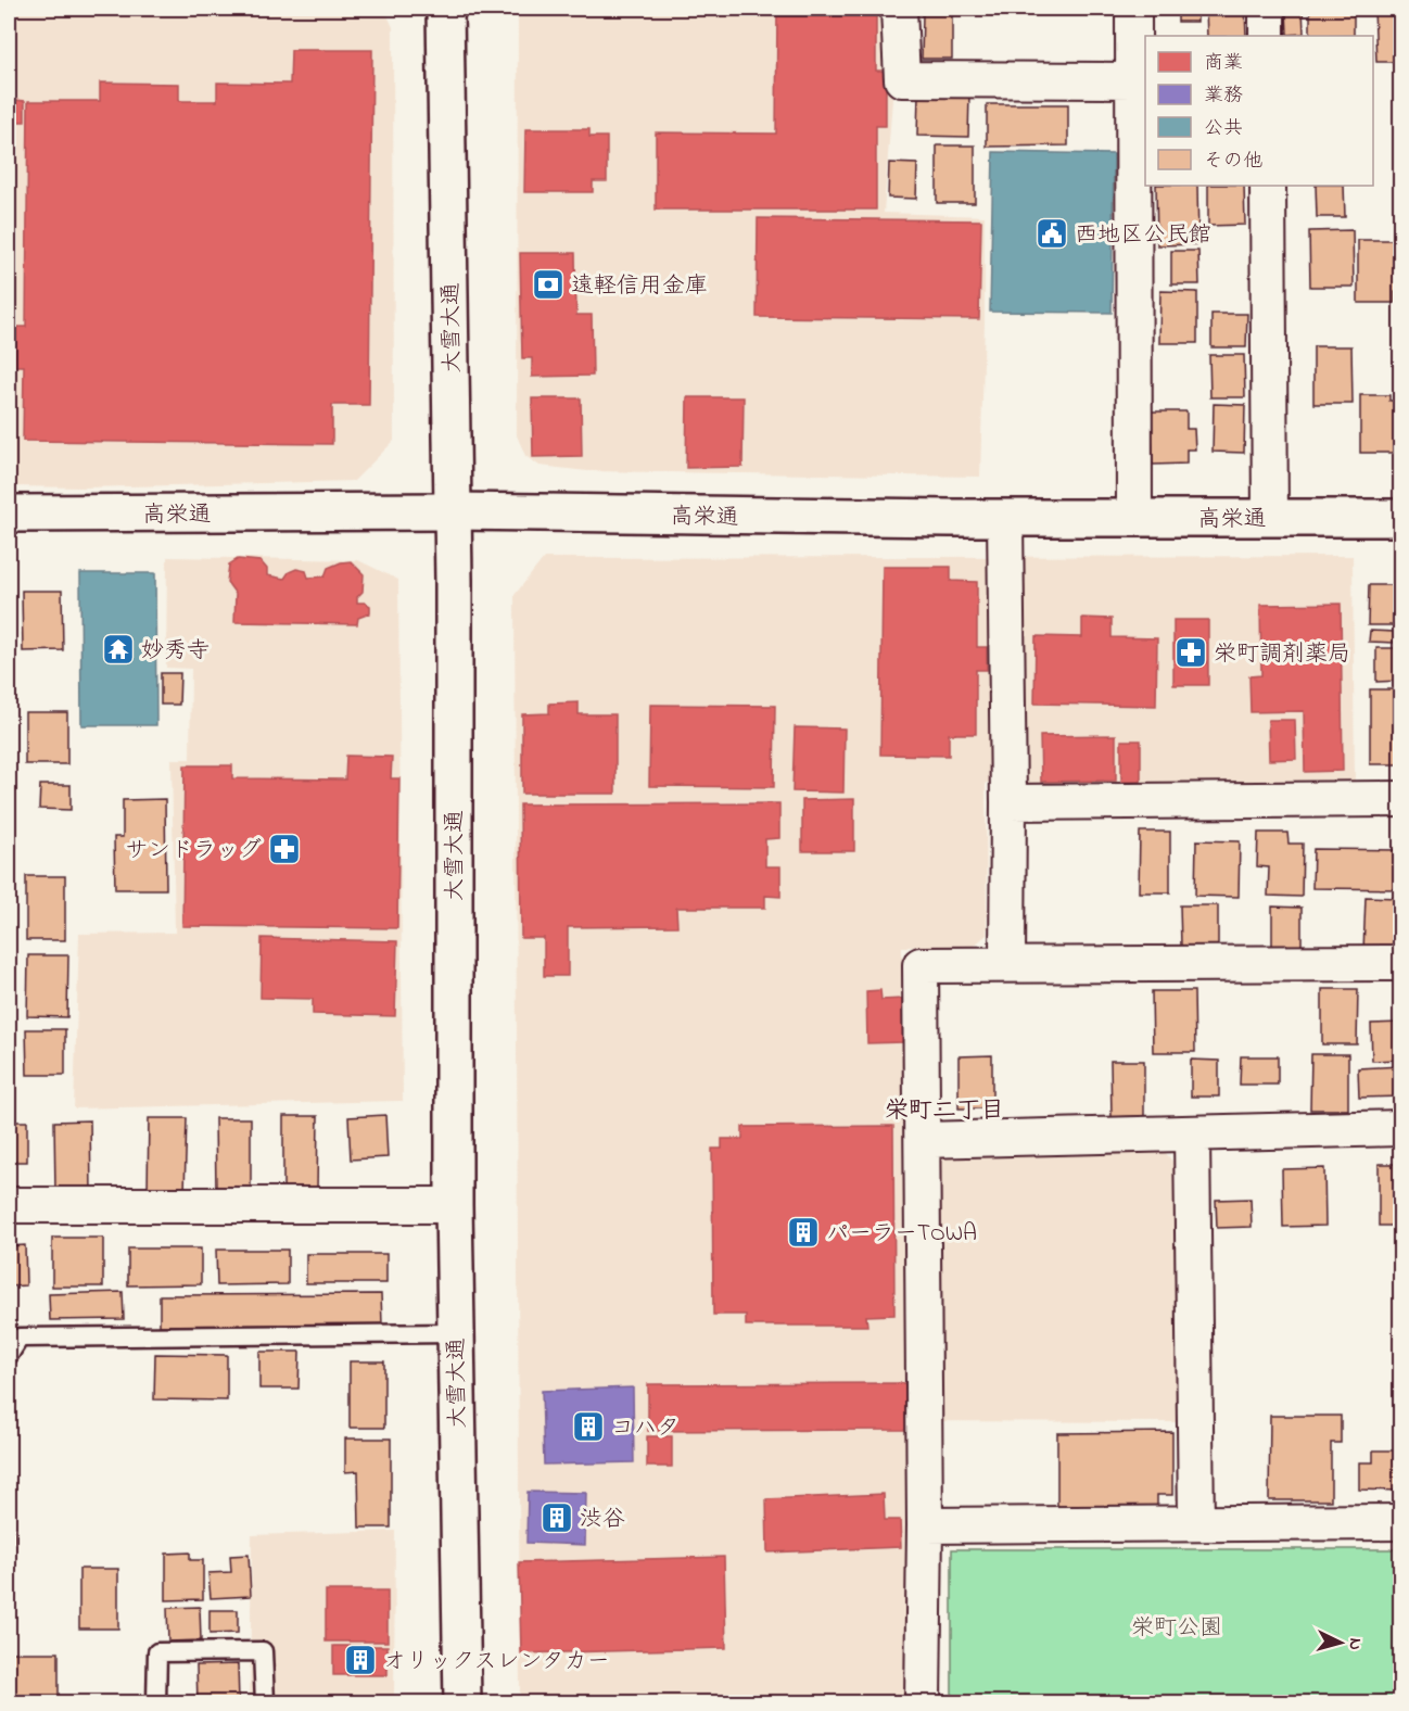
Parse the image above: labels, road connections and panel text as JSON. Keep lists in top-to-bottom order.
{
  "streets": {
    "main road": ["大雪大通", "高栄通"]
  },
  "crossings": [
    ["大雪大通", "高栄通"]
  ],
  "districts": ["栄町二丁目"],
  "parks": ["栄町公園"],
  "places": {
    "public building": ["西地区公民館"],
    "bank": ["遠軽信用金庫"],
    "temple": ["妙秀寺"],
    "pharmacy": ["栄町調剤薬局", "サンドラッグ"],
    "building": [
      "パーラーTOWA",
      "コハタ",
      "渋谷",
      "オリックスレンタカー"
    ]
  },
  "legend": [
    "商業",
    "業務",
    "公共",
    "その他"
  ],
  "north": "right"
}
